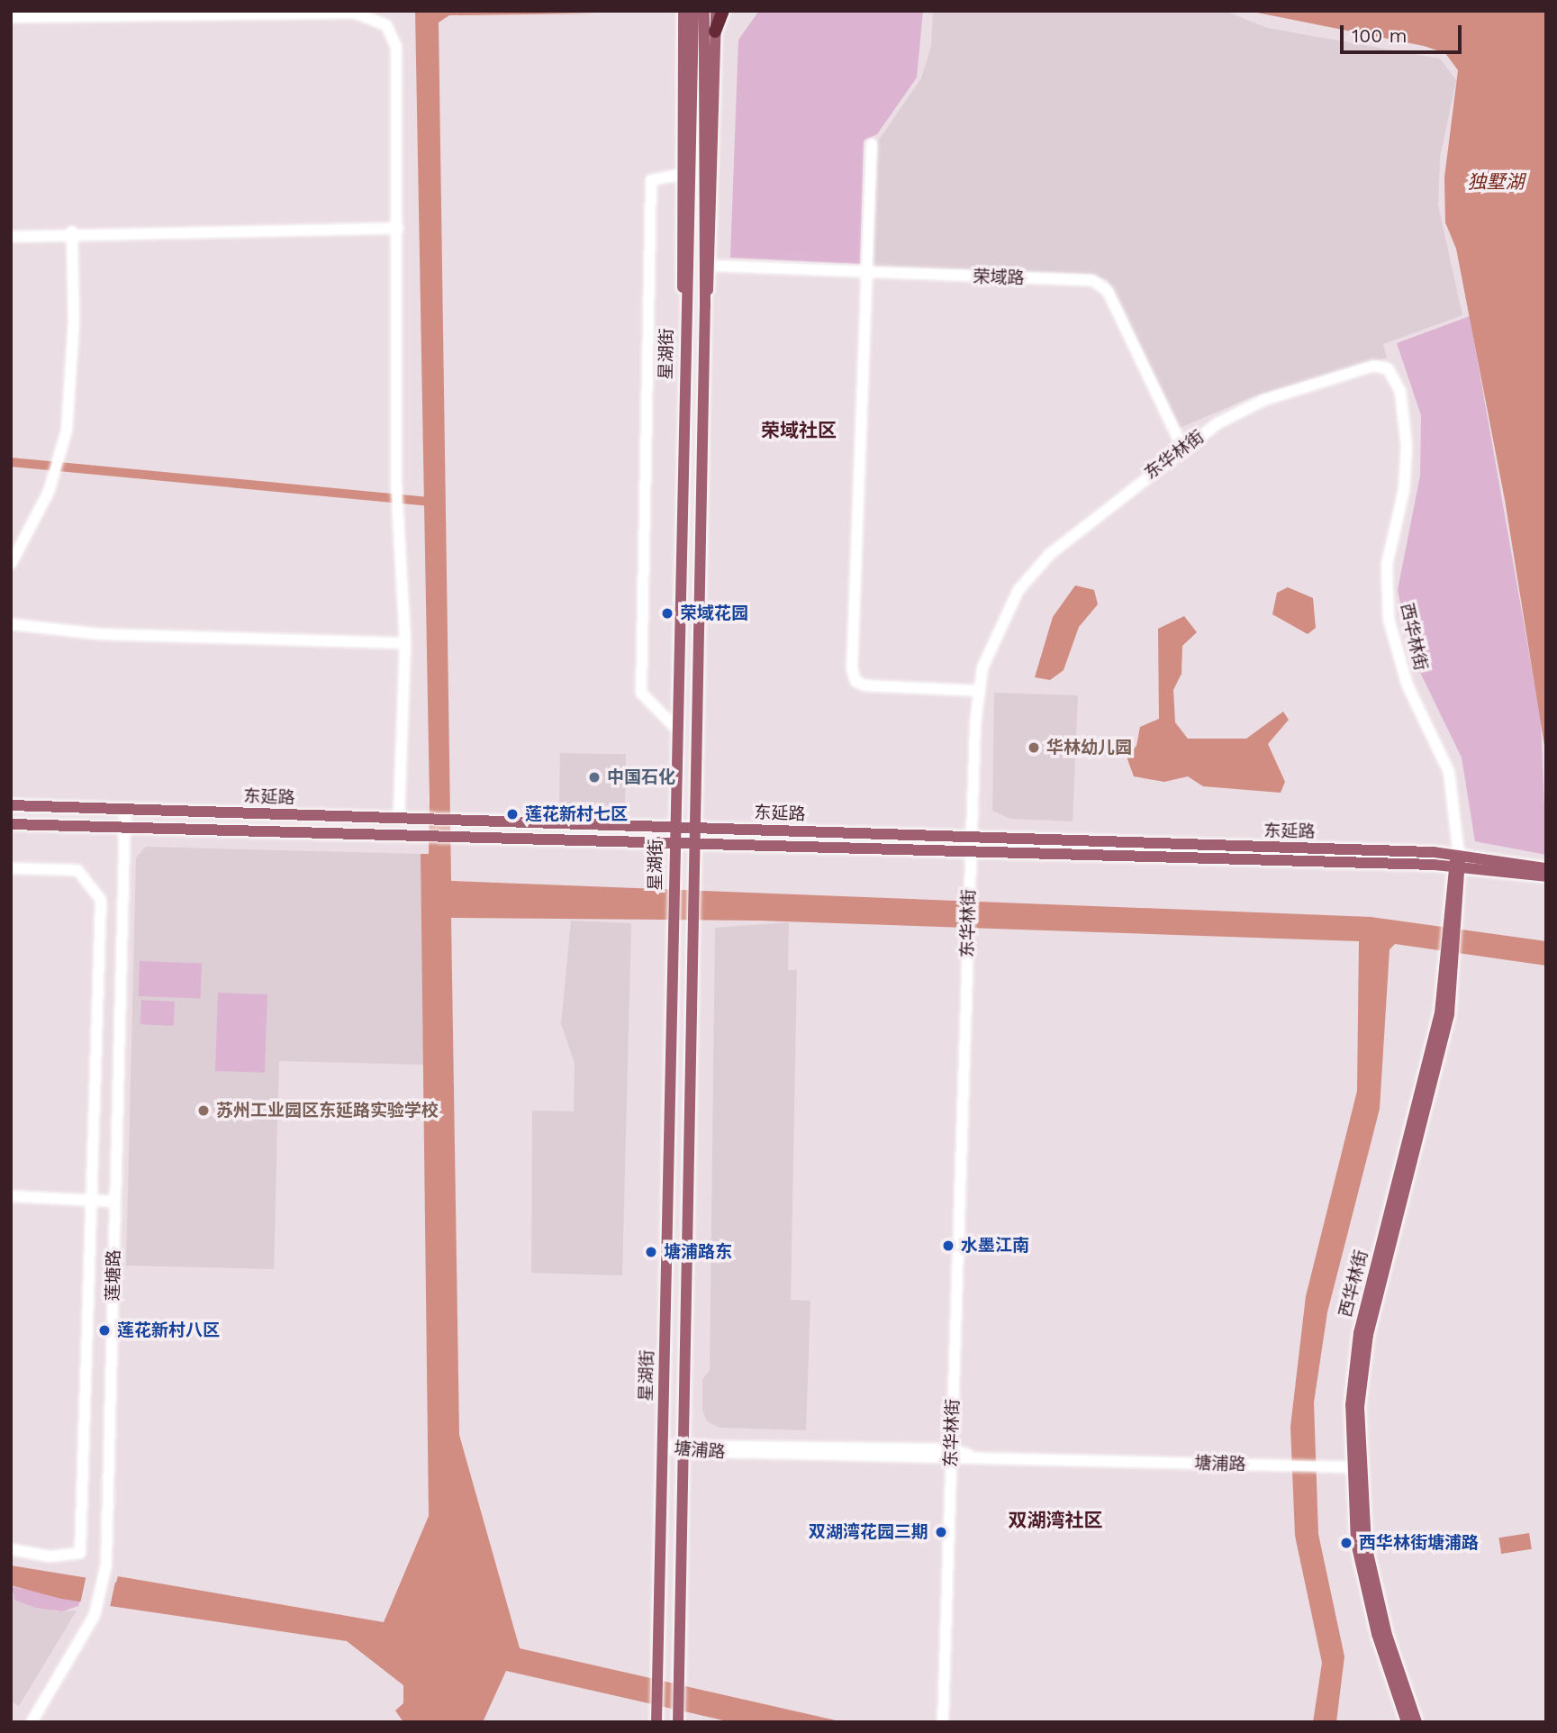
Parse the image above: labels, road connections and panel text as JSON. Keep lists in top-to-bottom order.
{
  "streets": {
    "main road": ["星湖街", "西华林街", "东延路"],
    "street": [
      "荣域路",
      "东华林街",
      "莲塘路",
      "塘浦路"
    ]
  },
  "crossings": [
    ["荣域路", "东华林街"],
    ["星湖街", "东延路"],
    ["星湖街", "塘浦路"],
    ["东华林街", "西华林街"],
    ["东华林街", "东延路"],
    ["东华林街", "塘浦路"],
    ["西华林街", "东延路"],
    ["西华林街", "塘浦路"],
    ["东延路", "莲塘路"]
  ],
  "districts": ["荣域社区", "双湖湾社区"],
  "water": ["独墅湖"],
  "places": [
    "荣域花园",
    "华林幼儿园",
    "中国石化",
    "莲花新村七区",
    "苏州工业园区东延路实验学校",
    "水墨江南",
    "塘浦路东",
    "莲花新村八区",
    "双湖湾花园三期",
    "西华林街塘浦路"
  ],
  "scale_bar": "100 m"
}
